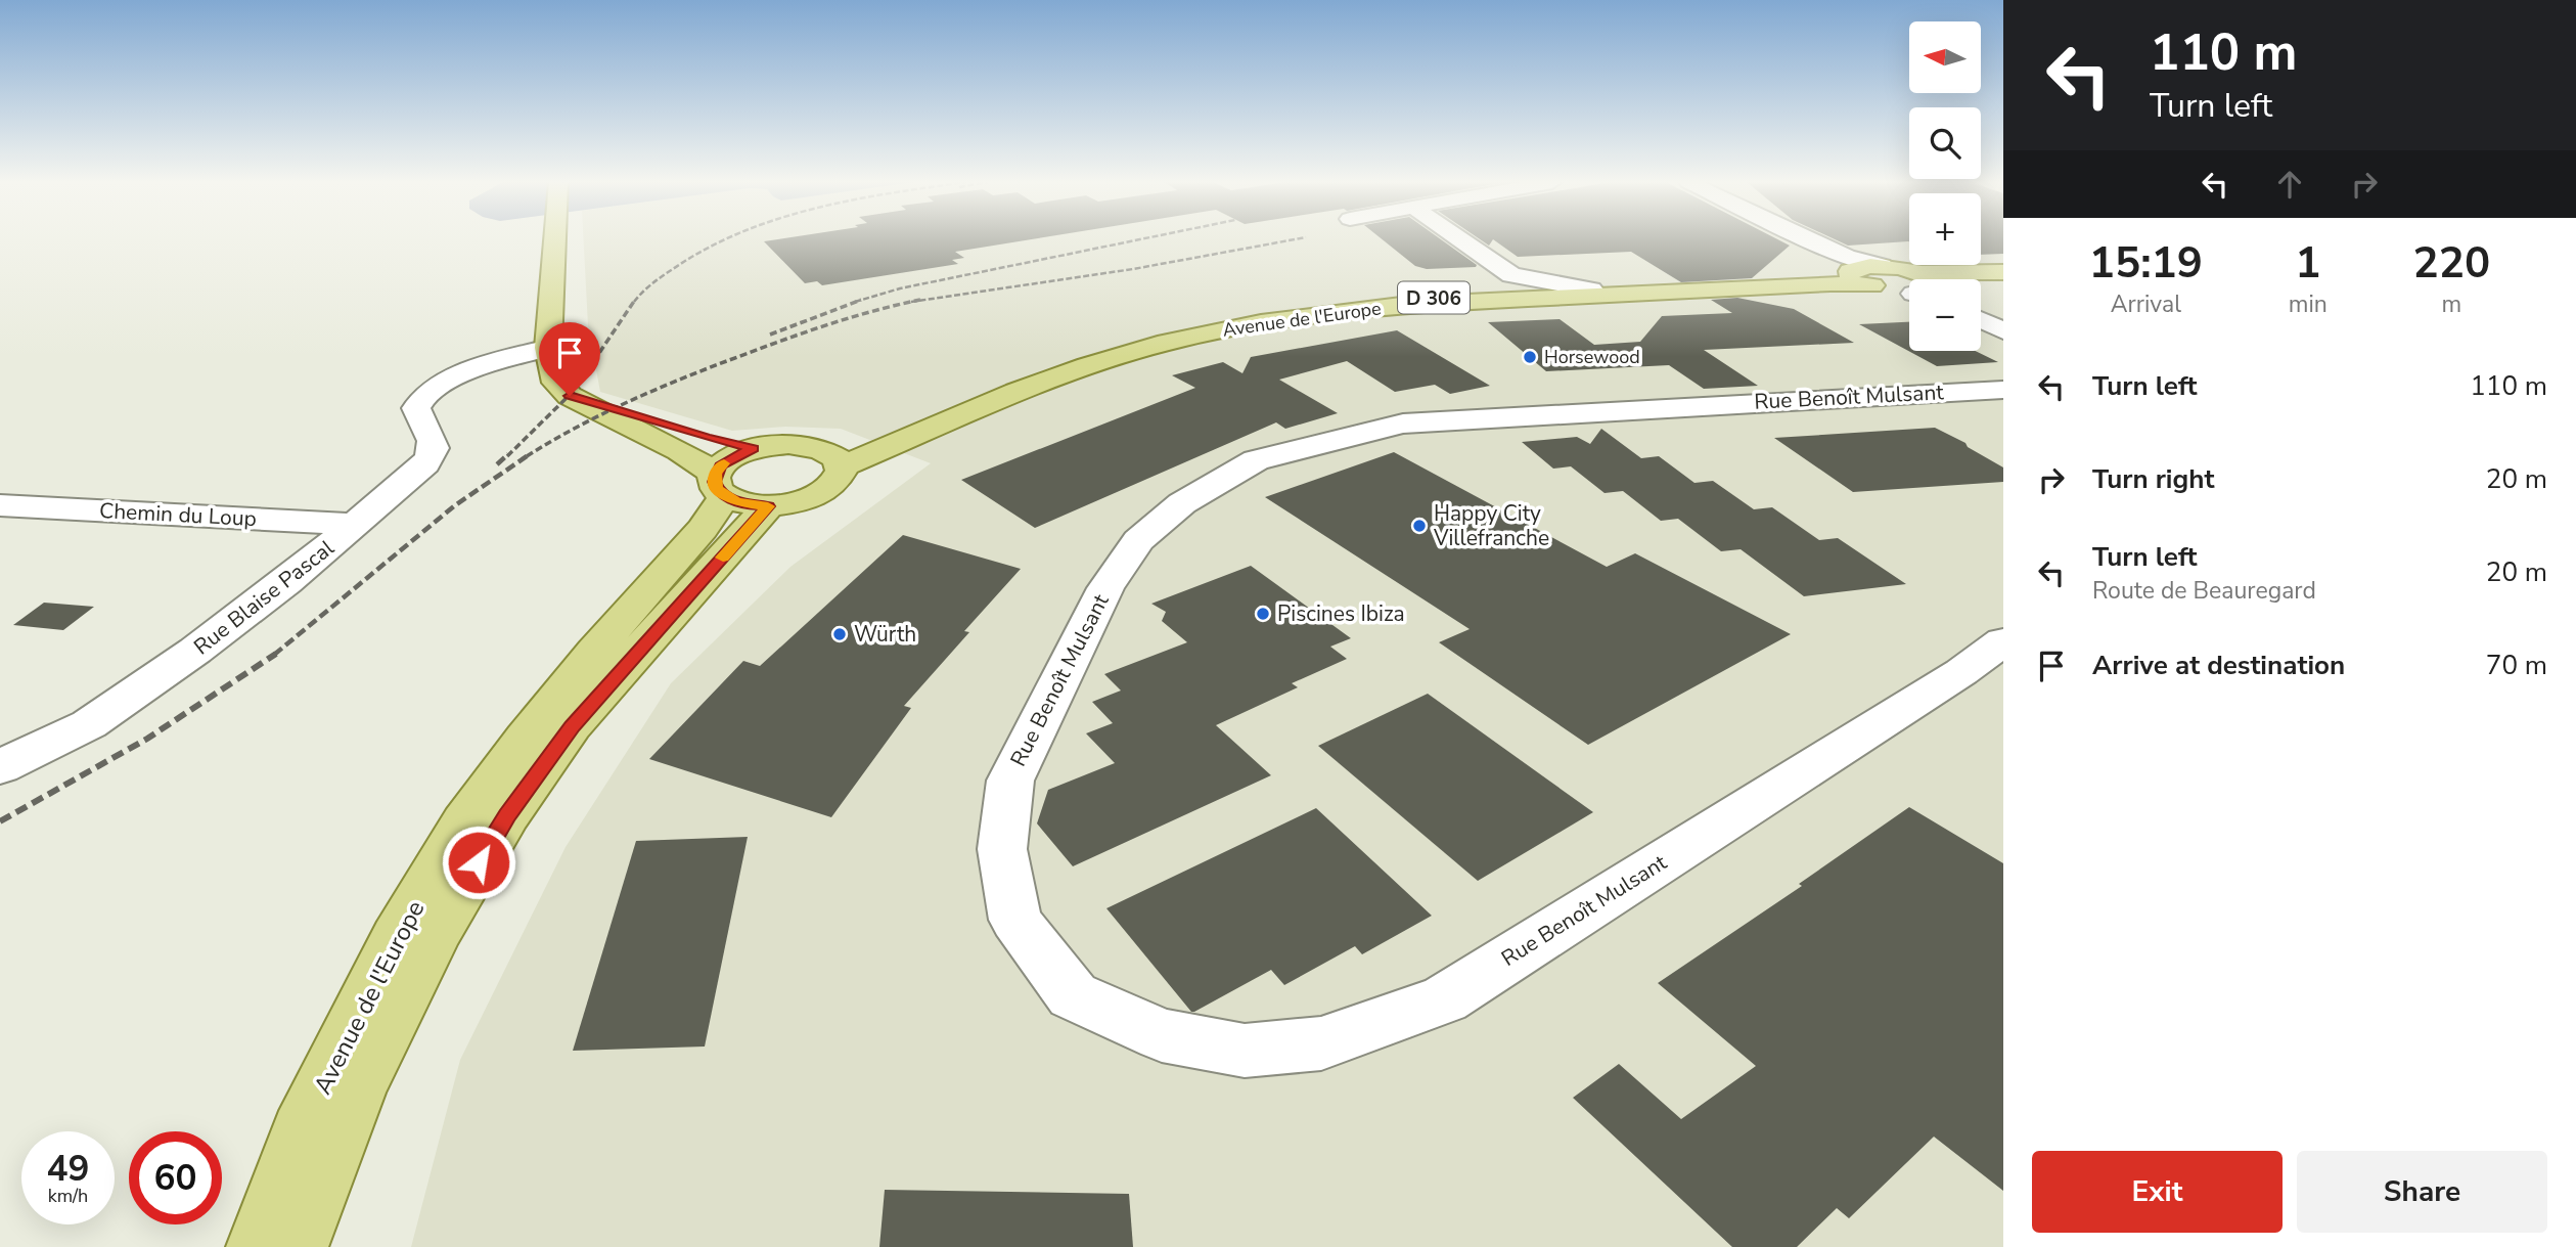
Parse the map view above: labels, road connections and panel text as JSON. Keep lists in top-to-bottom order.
{
  "streets": {
    "main road": ["D 306", "Avenue de l'Europe"],
    "street": ["Rue Benoît Mulsant", "Chemin du Loup", "Rue Blaise Pascal"]
  },
  "crossings": [
    ["Chemin du Loup", "Rue Blaise Pascal"]
  ],
  "places": [
    "Horsewood",
    "Happy City Villefranche",
    "Piscines Ibiza",
    "Würth"
  ],
  "north": "left",
  "page": {
    "turn": ["110 m", "Turn left"],
    "map_buttons": ["+", "−"],
    "eta": [
      "15:19",
      "Arrival",
      "1",
      "min",
      "220",
      "m"
    ],
    "list": [
      {
        "name": "Turn left",
        "value": "110 m"
      },
      {
        "name": "Turn right",
        "value": "20 m"
      },
      {
        "name": "Turn left",
        "note": "Route de Beauregard",
        "value": "20 m"
      },
      {
        "name": "Arrive at destination",
        "value": "70 m"
      }
    ],
    "speed": "49 km/h",
    "limit": "60",
    "buttons": ["Exit", "Share"]
  }
}
